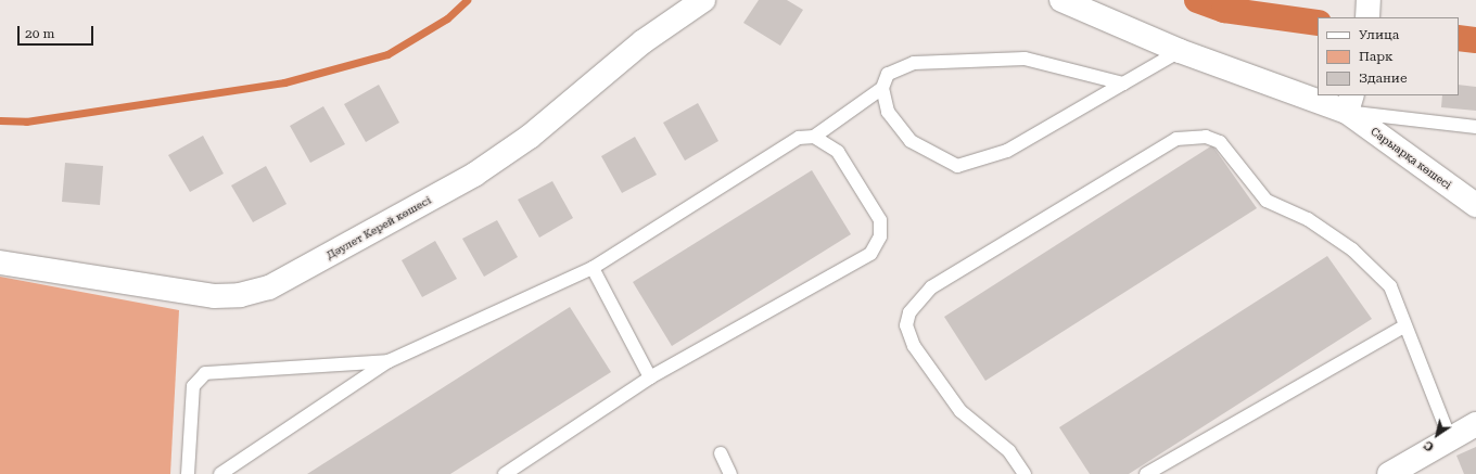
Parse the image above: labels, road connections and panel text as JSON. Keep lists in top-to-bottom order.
{
  "streets": {
    "street": ["Сарыарқа көшесі", "Дәулет Керей көшесі"]
  },
  "legend": ["Улица", "Парк", "Здание"],
  "scale_bar": "20 m",
  "north": "bottom left"
}
